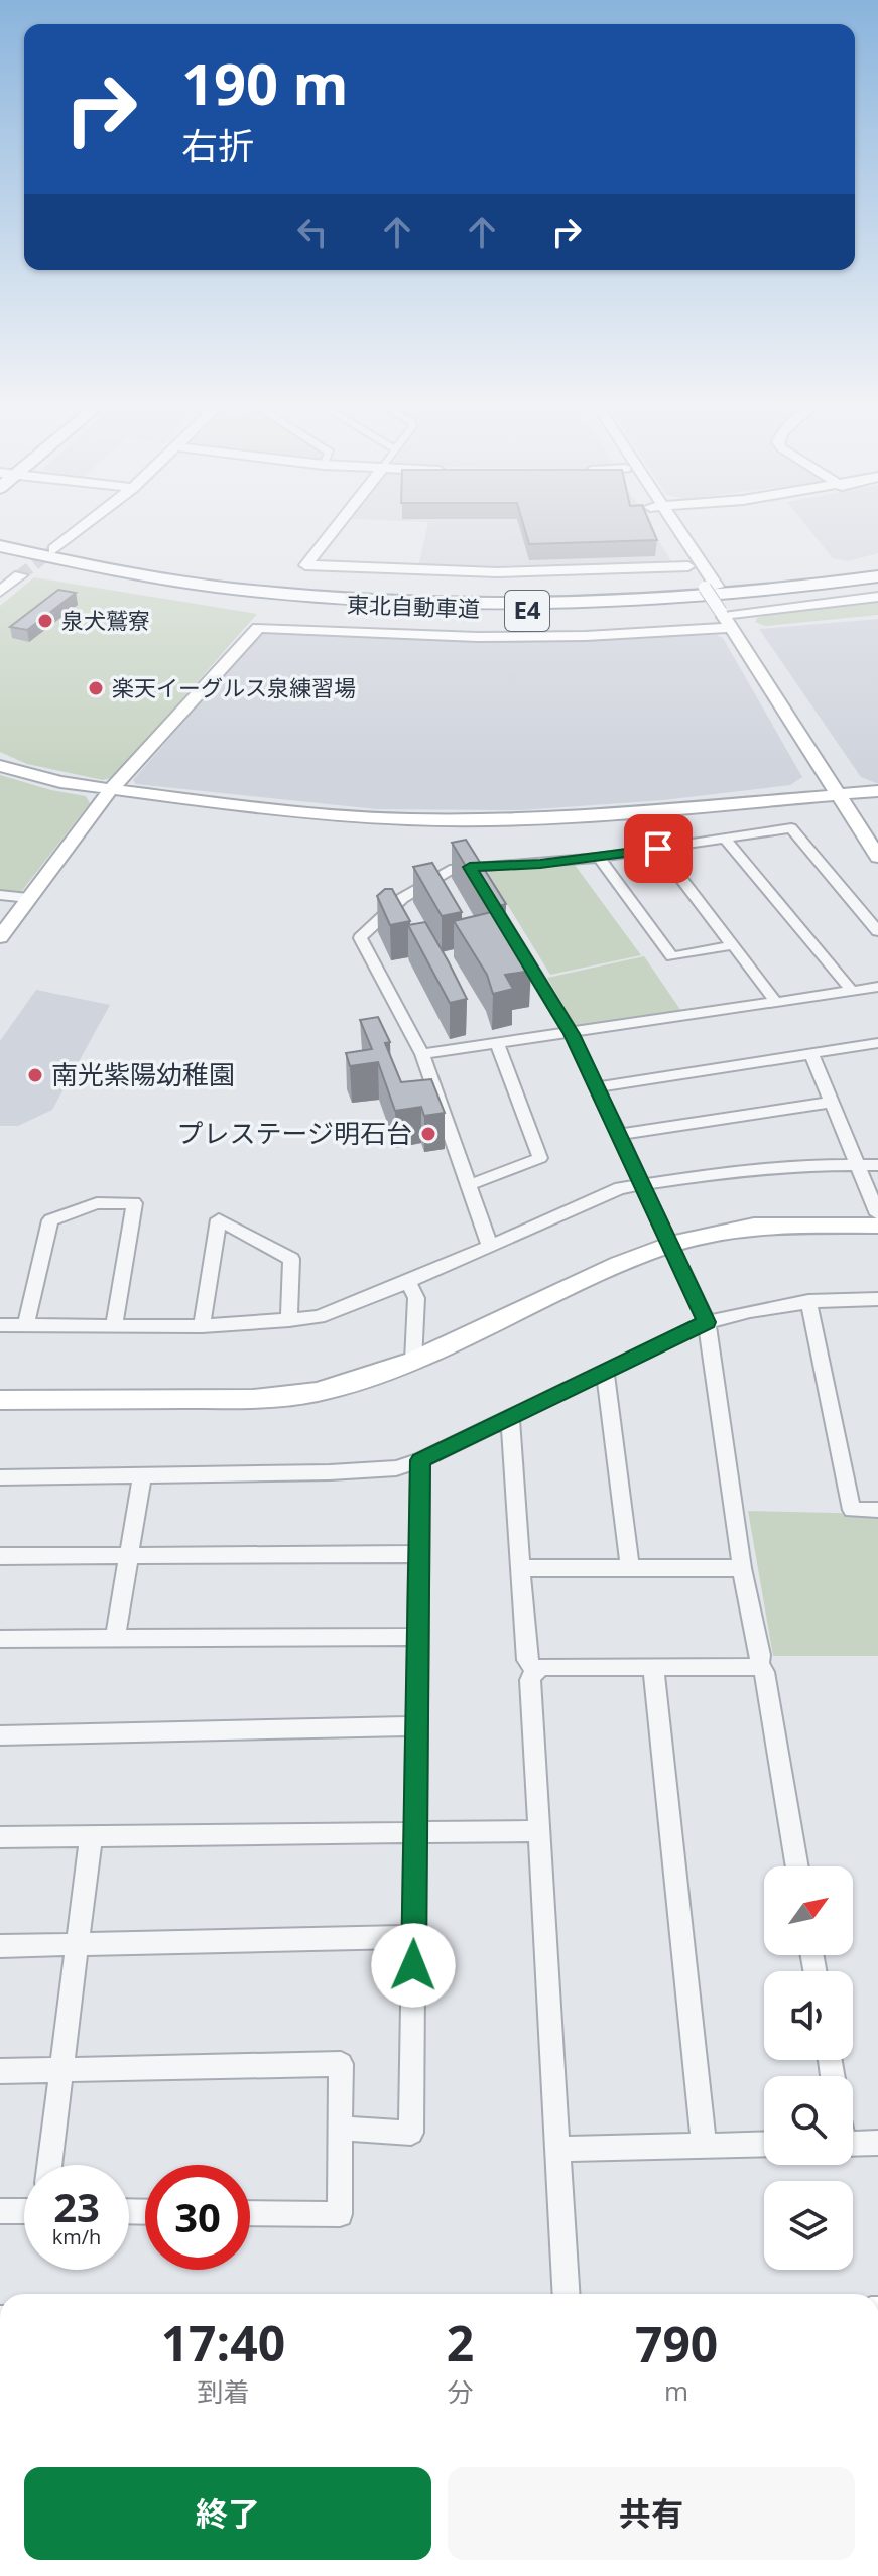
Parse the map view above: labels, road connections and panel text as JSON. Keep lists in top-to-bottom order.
{
  "streets": {
    "highway": ["東北自動車道", "E4"]
  },
  "places": [
    "泉犬鷲寮",
    "楽天イーグルス泉練習場",
    "南光紫陽幼稚園",
    "プレステージ明石台"
  ],
  "north": "top right",
  "page": {
    "turn": ["190 m", "右折"],
    "speed": "23 km/h",
    "limit": "30",
    "eta": [
      "17:40",
      "到着",
      "2",
      "分",
      "790",
      "m"
    ],
    "buttons": ["終了", "共有"]
  }
}
